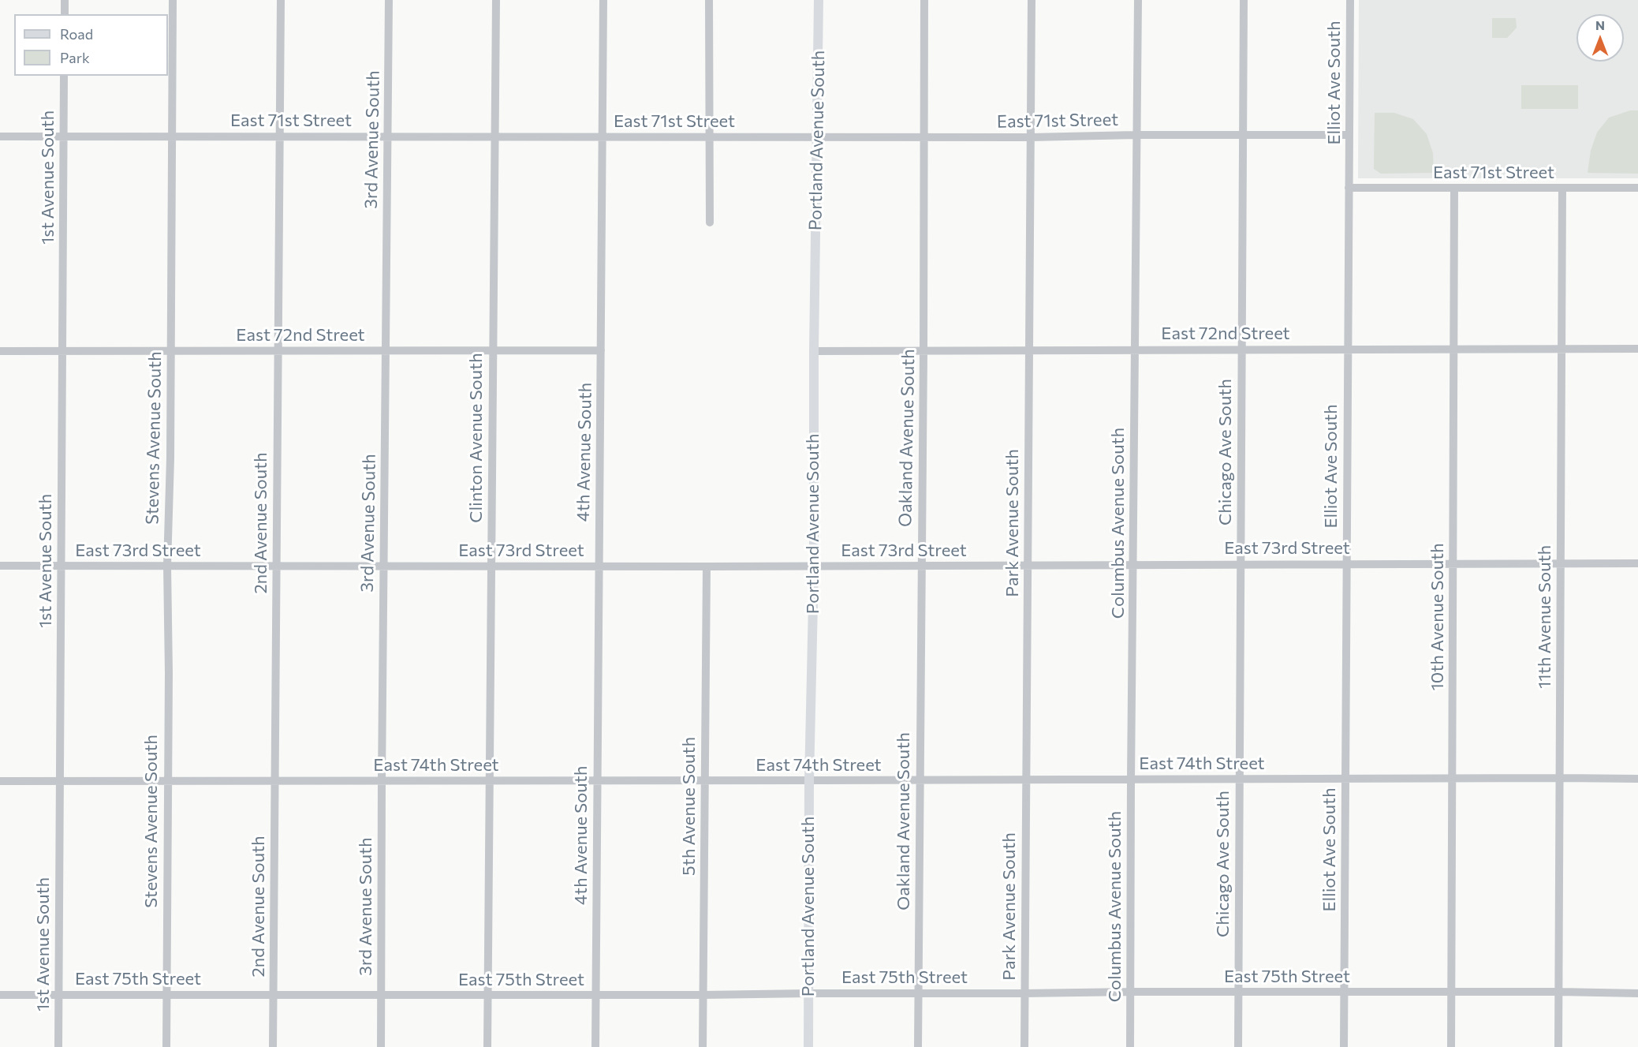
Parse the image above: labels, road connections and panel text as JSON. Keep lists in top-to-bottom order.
{
  "streets": {
    "main road": ["Portland Avenue South"],
    "street": [
      "Elliot Ave South",
      "East 71st Street",
      "3rd Avenue South",
      "1st Avenue South",
      "East 72nd Street",
      "Stevens Avenue South",
      "Clinton Avenue South",
      "Oakland Avenue South",
      "4th Avenue South",
      "Chicago Ave South",
      "2nd Avenue South",
      "Park Avenue South",
      "Columbus Avenue South",
      "East 73rd Street",
      "10th Avenue South",
      "11th Avenue South",
      "East 74th Street",
      "5th Avenue South",
      "East 75th Street"
    ]
  },
  "crossings": [
    ["Elliot Ave South", "East 71st Street"],
    ["Elliot Ave South", "East 72nd Street"],
    ["Elliot Ave South", "East 73rd Street"],
    ["Elliot Ave South", "East 74th Street"],
    ["Elliot Ave South", "East 75th Street"],
    ["East 71st Street", "3rd Avenue South"],
    ["East 71st Street", "Portland Avenue South"],
    ["East 71st Street", "1st Avenue South"],
    ["East 71st Street", "Stevens Avenue South"],
    ["East 71st Street", "Clinton Avenue South"],
    ["East 71st Street", "Oakland Avenue South"],
    ["East 71st Street", "4th Avenue South"],
    ["East 71st Street", "Chicago Ave South"],
    ["East 71st Street", "2nd Avenue South"],
    ["East 71st Street", "Park Avenue South"],
    ["East 71st Street", "Columbus Avenue South"],
    ["East 71st Street", "10th Avenue South"],
    ["East 71st Street", "11th Avenue South"],
    ["3rd Avenue South", "East 72nd Street"],
    ["3rd Avenue South", "East 73rd Street"],
    ["3rd Avenue South", "East 74th Street"],
    ["3rd Avenue South", "East 75th Street"],
    ["Portland Avenue South", "East 72nd Street"],
    ["Portland Avenue South", "East 73rd Street"],
    ["Portland Avenue South", "East 74th Street"],
    ["Portland Avenue South", "East 75th Street"],
    ["1st Avenue South", "East 72nd Street"],
    ["1st Avenue South", "East 73rd Street"],
    ["1st Avenue South", "East 74th Street"],
    ["1st Avenue South", "East 75th Street"],
    ["East 72nd Street", "Stevens Avenue South"],
    ["East 72nd Street", "Clinton Avenue South"],
    ["East 72nd Street", "Oakland Avenue South"],
    ["East 72nd Street", "4th Avenue South"],
    ["East 72nd Street", "Chicago Ave South"],
    ["East 72nd Street", "2nd Avenue South"],
    ["East 72nd Street", "Park Avenue South"],
    ["East 72nd Street", "Columbus Avenue South"],
    ["East 72nd Street", "10th Avenue South"],
    ["East 72nd Street", "11th Avenue South"],
    ["Stevens Avenue South", "East 73rd Street"],
    ["Stevens Avenue South", "East 74th Street"],
    ["Stevens Avenue South", "East 75th Street"],
    ["Clinton Avenue South", "East 73rd Street"],
    ["Clinton Avenue South", "East 74th Street"],
    ["Clinton Avenue South", "East 75th Street"],
    ["Oakland Avenue South", "East 73rd Street"],
    ["Oakland Avenue South", "East 74th Street"],
    ["Oakland Avenue South", "East 75th Street"],
    ["4th Avenue South", "East 73rd Street"],
    ["4th Avenue South", "East 74th Street"],
    ["4th Avenue South", "East 75th Street"],
    ["Chicago Ave South", "East 73rd Street"],
    ["Chicago Ave South", "East 74th Street"],
    ["Chicago Ave South", "East 75th Street"],
    ["2nd Avenue South", "East 73rd Street"],
    ["2nd Avenue South", "East 74th Street"],
    ["2nd Avenue South", "East 75th Street"],
    ["Park Avenue South", "East 73rd Street"],
    ["Park Avenue South", "East 74th Street"],
    ["Park Avenue South", "East 75th Street"],
    ["Columbus Avenue South", "East 73rd Street"],
    ["Columbus Avenue South", "East 74th Street"],
    ["Columbus Avenue South", "East 75th Street"],
    ["East 73rd Street", "10th Avenue South"],
    ["East 73rd Street", "11th Avenue South"],
    ["East 73rd Street", "5th Avenue South"],
    ["10th Avenue South", "East 74th Street"],
    ["10th Avenue South", "East 75th Street"],
    ["11th Avenue South", "East 74th Street"],
    ["11th Avenue South", "East 75th Street"],
    ["East 74th Street", "5th Avenue South"],
    ["5th Avenue South", "East 75th Street"]
  ],
  "legend": ["Road", "Park"],
  "north": "top"
}
